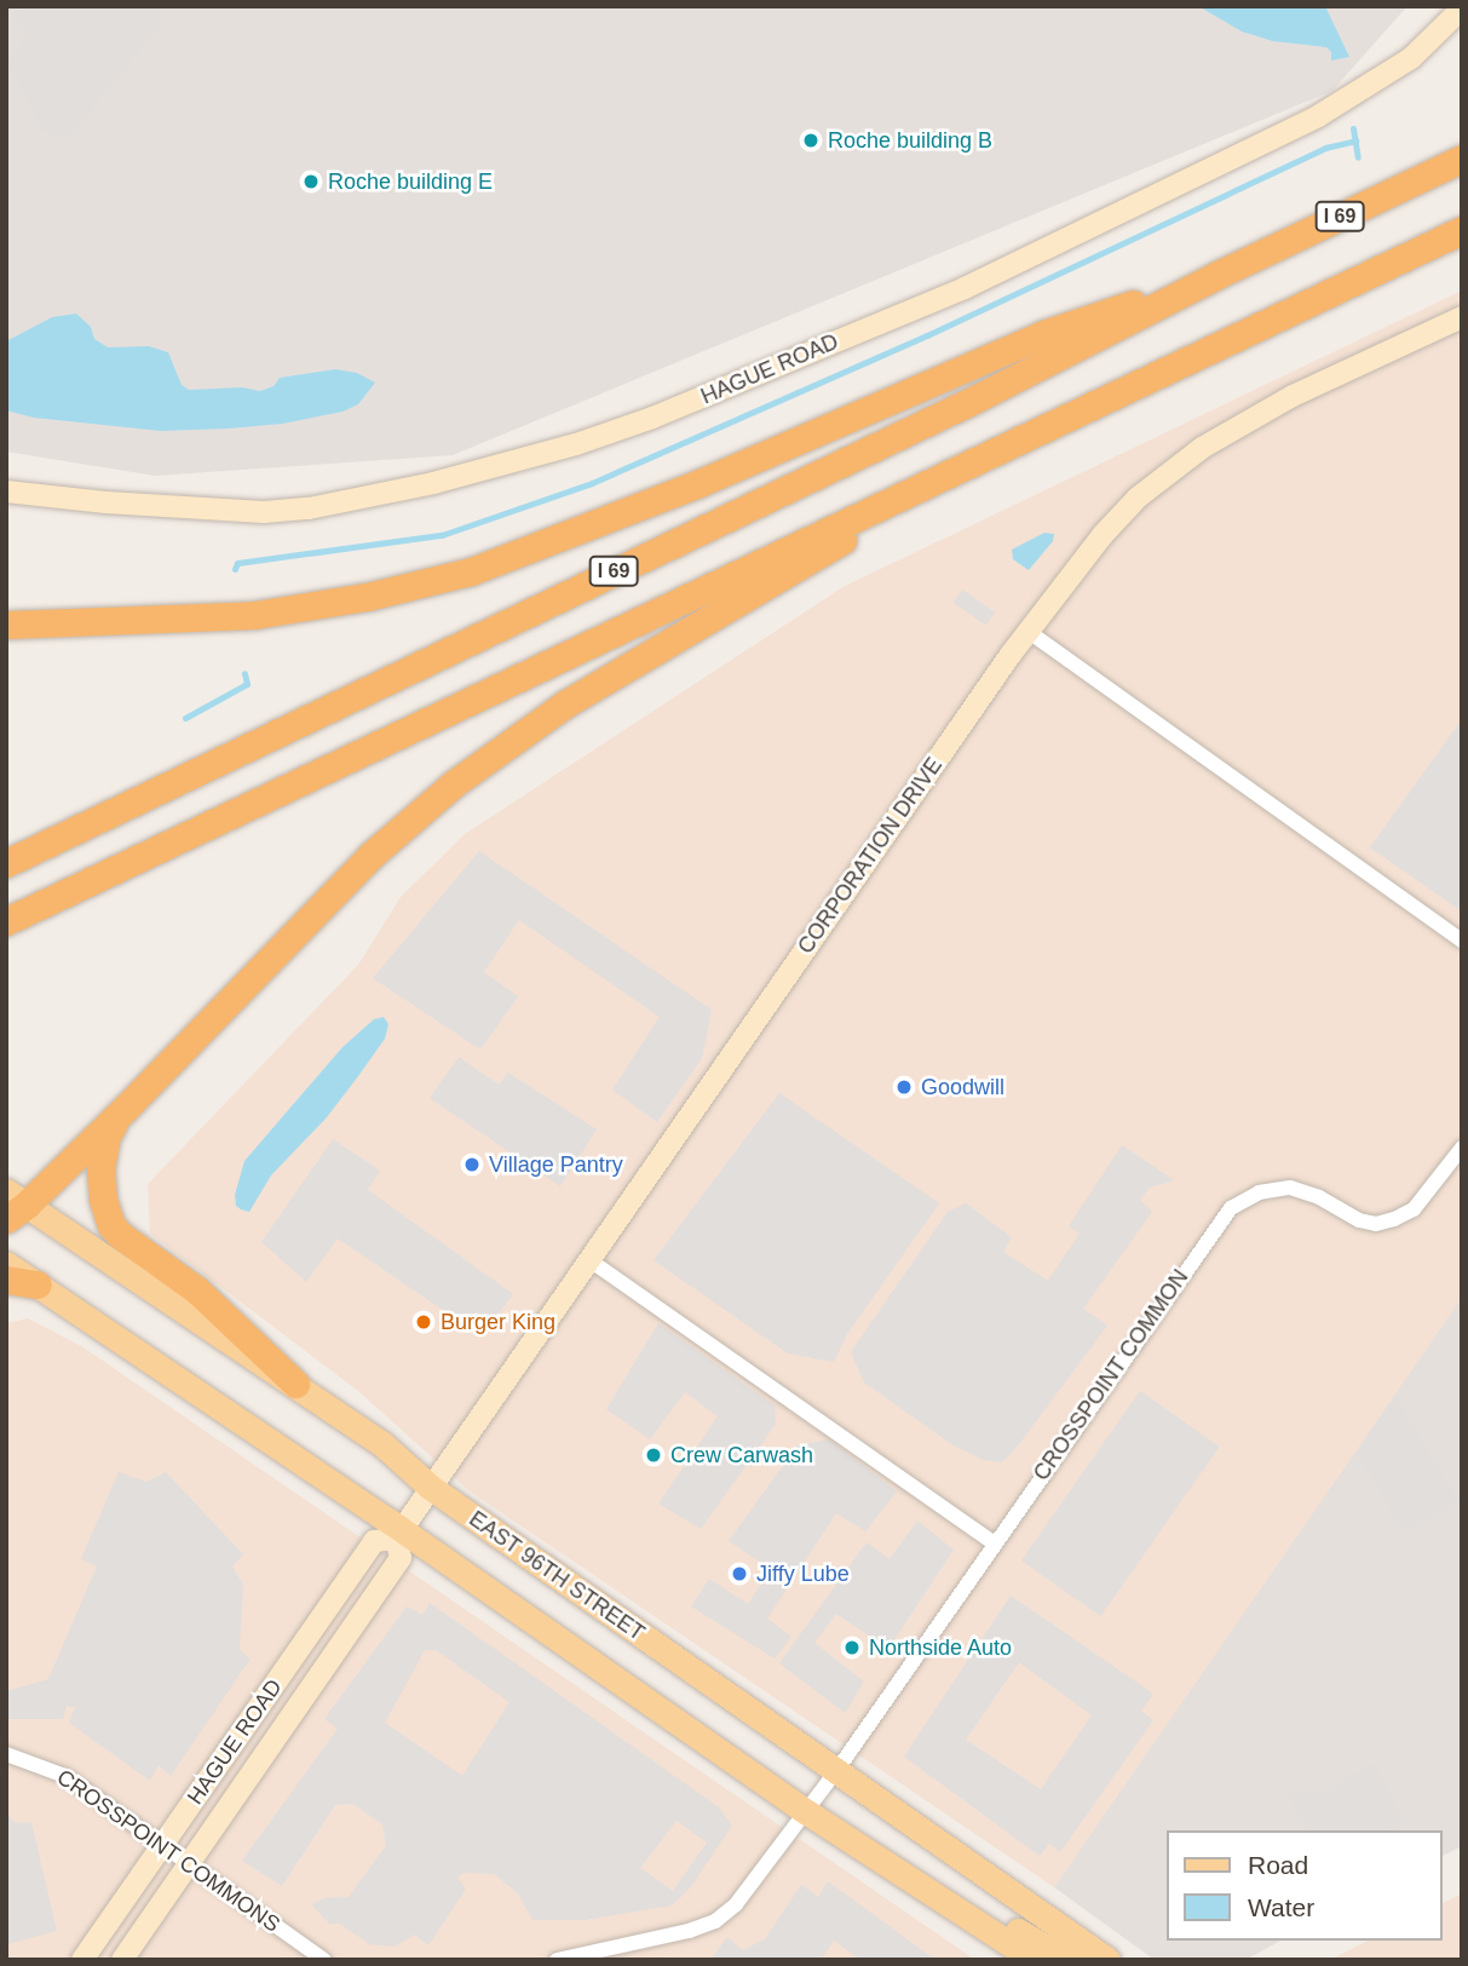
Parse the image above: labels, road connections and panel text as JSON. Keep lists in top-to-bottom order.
{
  "streets": {
    "highway": ["I 69"],
    "main road": ["EAST 96TH STREET"],
    "street": [
      "HAGUE ROAD",
      "CORPORATION DRIVE",
      "CROSSPOINT COMMON",
      "CROSSPOINT COMMONS"
    ]
  },
  "crossings": [
    ["HAGUE ROAD", "CORPORATION DRIVE"],
    ["HAGUE ROAD", "CROSSPOINT COMMONS"],
    ["CORPORATION DRIVE", "EAST 96TH STREET"],
    ["CROSSPOINT COMMON", "EAST 96TH STREET"]
  ],
  "places": [
    "Roche building B",
    "Roche building E",
    "Goodwill",
    "Village Pantry",
    "Burger King",
    "Crew Carwash",
    "Jiffy Lube",
    "Northside Auto"
  ],
  "legend": ["Road", "Water"]
}
